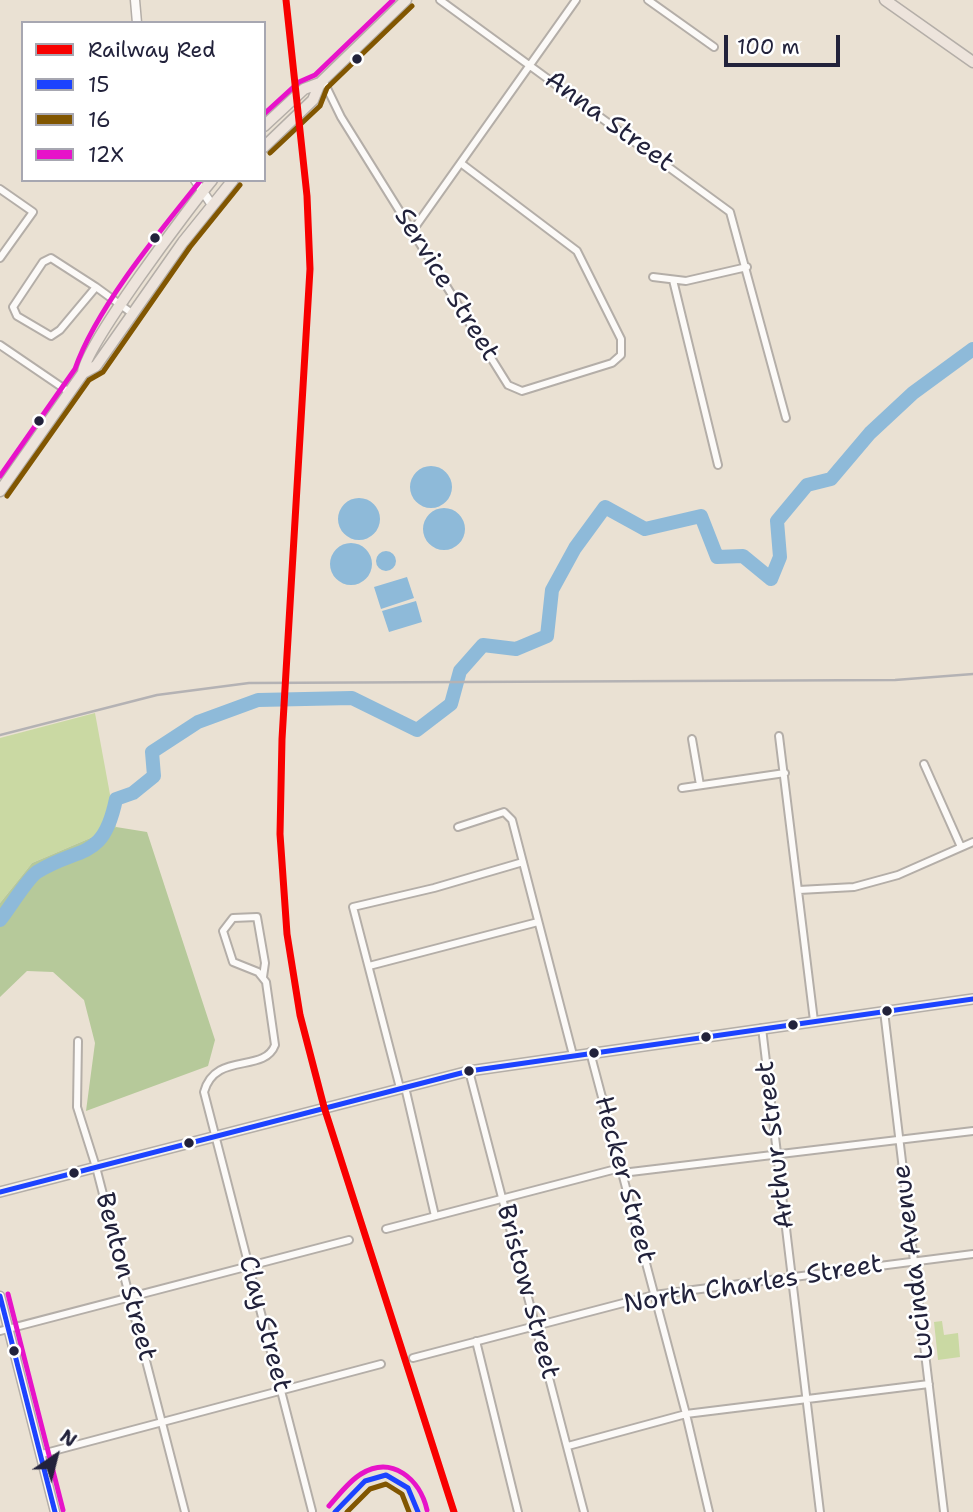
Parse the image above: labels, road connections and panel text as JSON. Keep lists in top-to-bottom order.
{
  "streets": {
    "street": [
      "Anna Street",
      "Service Street",
      "Arthur Street",
      "Hecker Street",
      "Lucinda Avenue",
      "Benton Street",
      "North Charles Street",
      "Bristow Street",
      "Clay Street"
    ]
  },
  "crossings": [
    ["Arthur Street", "North Charles Street"],
    ["Hecker Street", "North Charles Street"],
    ["Lucinda Avenue", "North Charles Street"],
    ["North Charles Street", "Bristow Street"]
  ],
  "lines": [
    "rail line Red",
    "transit line 12X",
    "transit line 16",
    "transit line 15"
  ],
  "legend": [
    "Railway Red",
    "15",
    "16",
    "12X"
  ],
  "scale_bar": "100 m",
  "north": "top right"
}
